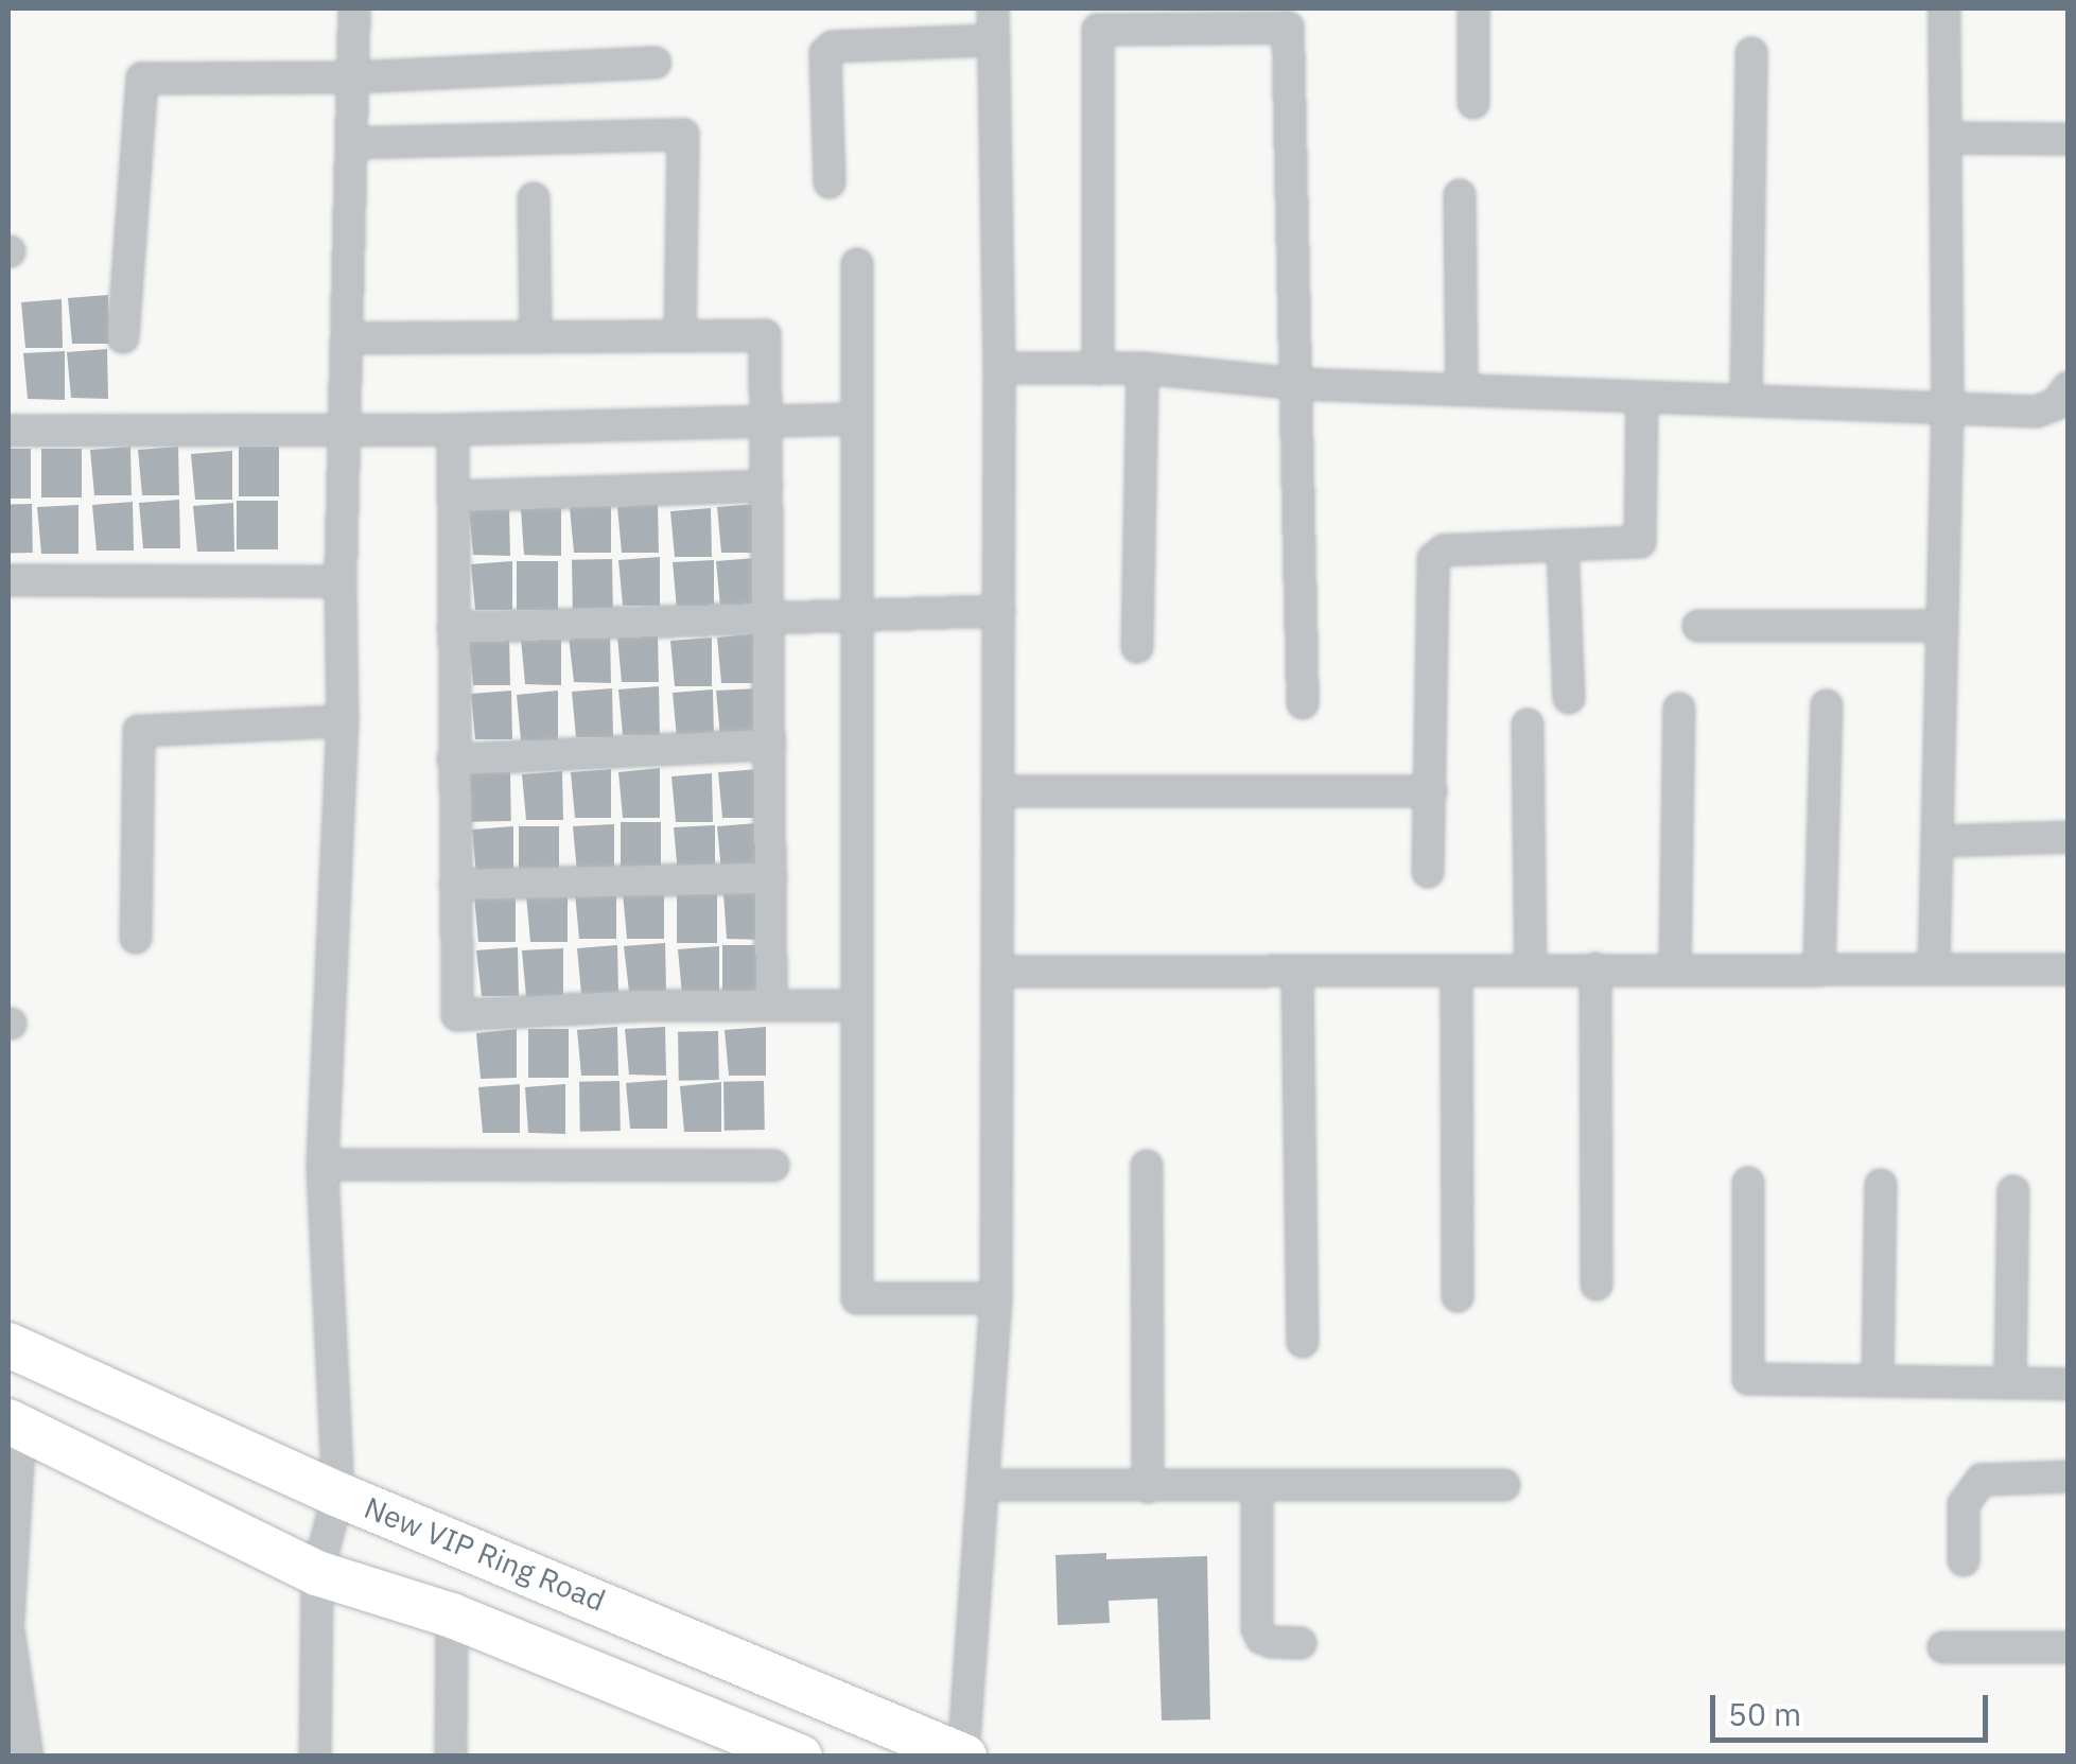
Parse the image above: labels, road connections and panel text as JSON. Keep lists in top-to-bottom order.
{
  "streets": {
    "main road": ["New VIP Ring Road"]
  },
  "scale_bar": "50 m"
}
